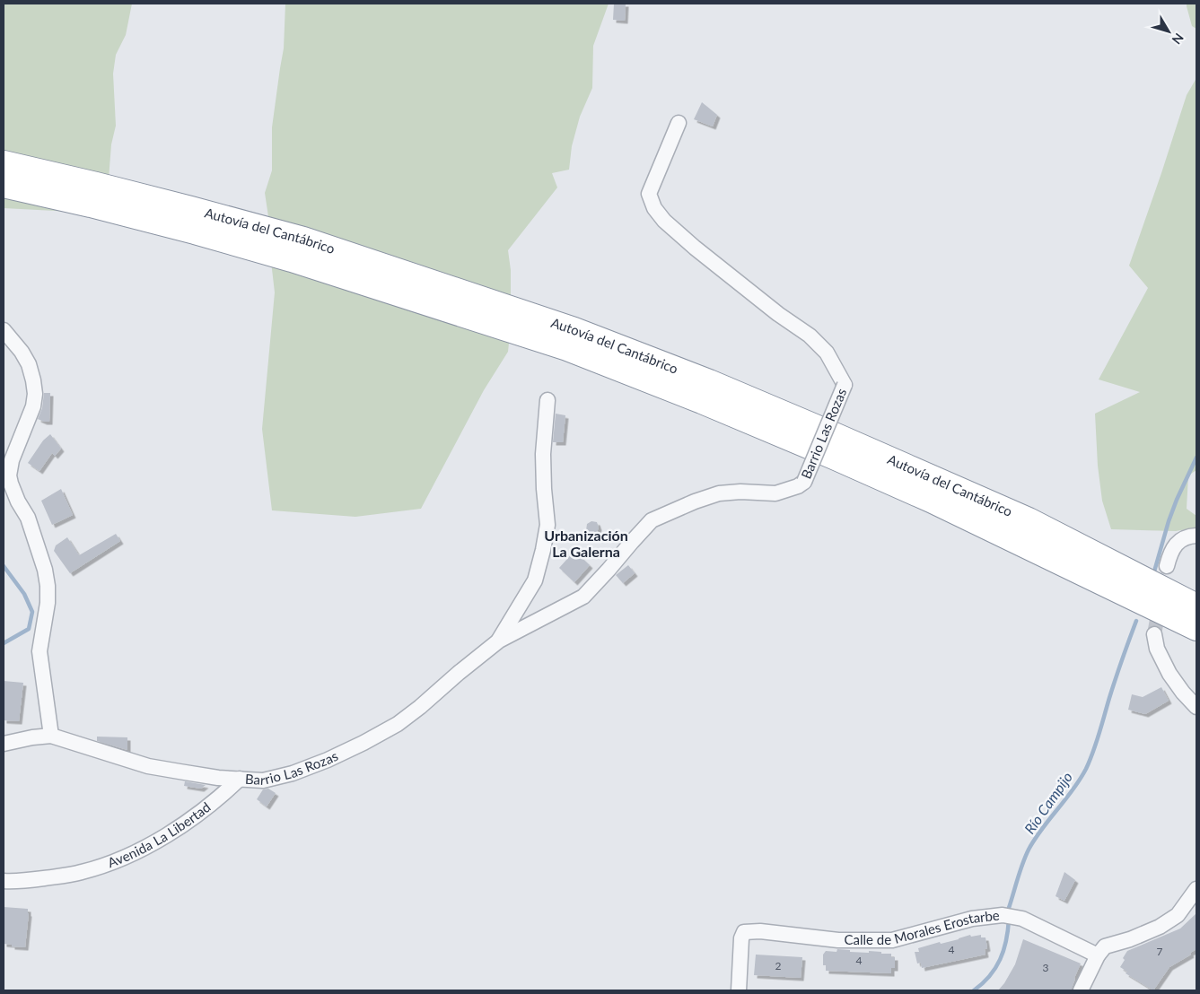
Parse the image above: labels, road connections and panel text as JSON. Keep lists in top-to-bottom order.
{
  "streets": {
    "highway": ["Autovía del Cantábrico"],
    "street": ["Barrio Las Rozas", "Avenida La Libertad", "Calle de Morales Erostarbe"]
  },
  "crossings": [
    ["Barrio Las Rozas", "Avenida La Libertad"]
  ],
  "districts": ["Urbanización La Galerna"],
  "water": ["Río Campijo"],
  "house_numbers": [
    "4",
    "7",
    "4",
    "2",
    "3"
  ],
  "north": "bottom right"
}
